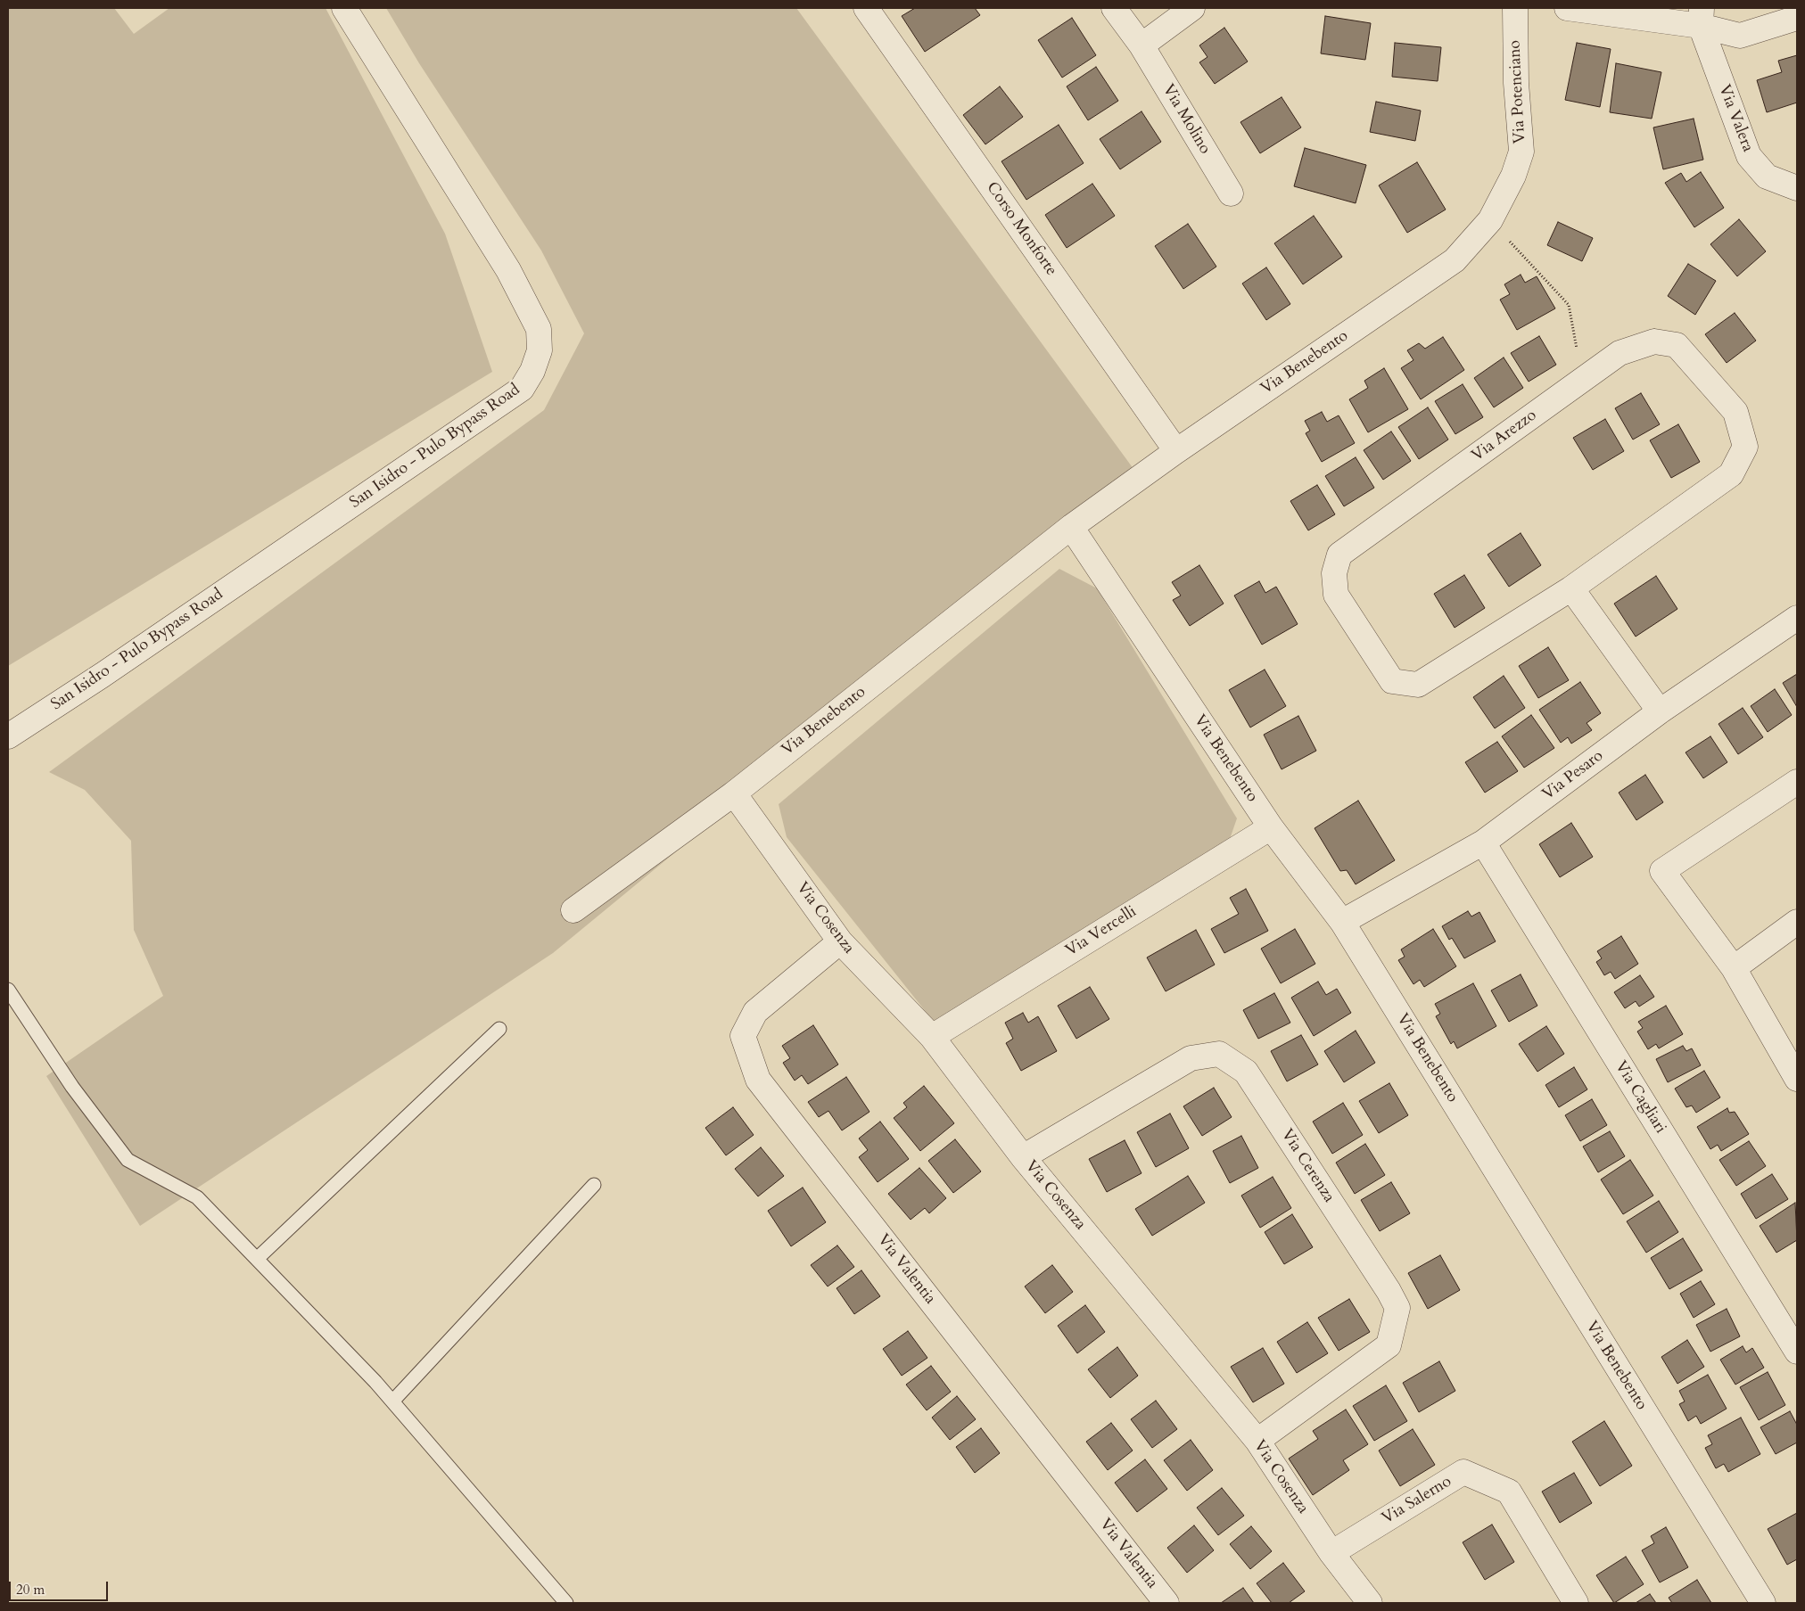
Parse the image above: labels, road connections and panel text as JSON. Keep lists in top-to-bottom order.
{
  "streets": {
    "street": [
      "Via Potenciano",
      "Via Valera",
      "Via Molino",
      "Corso Monforte",
      "Via Benebento",
      "Via Arezzo",
      "San Isidro - Pulo Bypass Road",
      "Via Pesaro",
      "Via Cosenza",
      "Via Vercelli",
      "Via Cagliari",
      "Via Cerenza",
      "Via Valentia",
      "Via Salerno"
    ]
  },
  "crossings": [
    ["Via Potenciano", "Via Benebento"],
    ["Corso Monforte", "Via Benebento"],
    ["Via Benebento", "Via Pesaro"],
    ["Via Benebento", "Via Cosenza"],
    ["Via Benebento", "Via Vercelli"],
    ["Via Pesaro", "Via Cagliari"],
    ["Via Cosenza", "Via Vercelli"],
    ["Via Cosenza", "Via Cerenza"],
    ["Via Cosenza", "Via Valentia"],
    ["Via Cosenza", "Via Salerno"]
  ],
  "scale_bar": "20 m"
}
